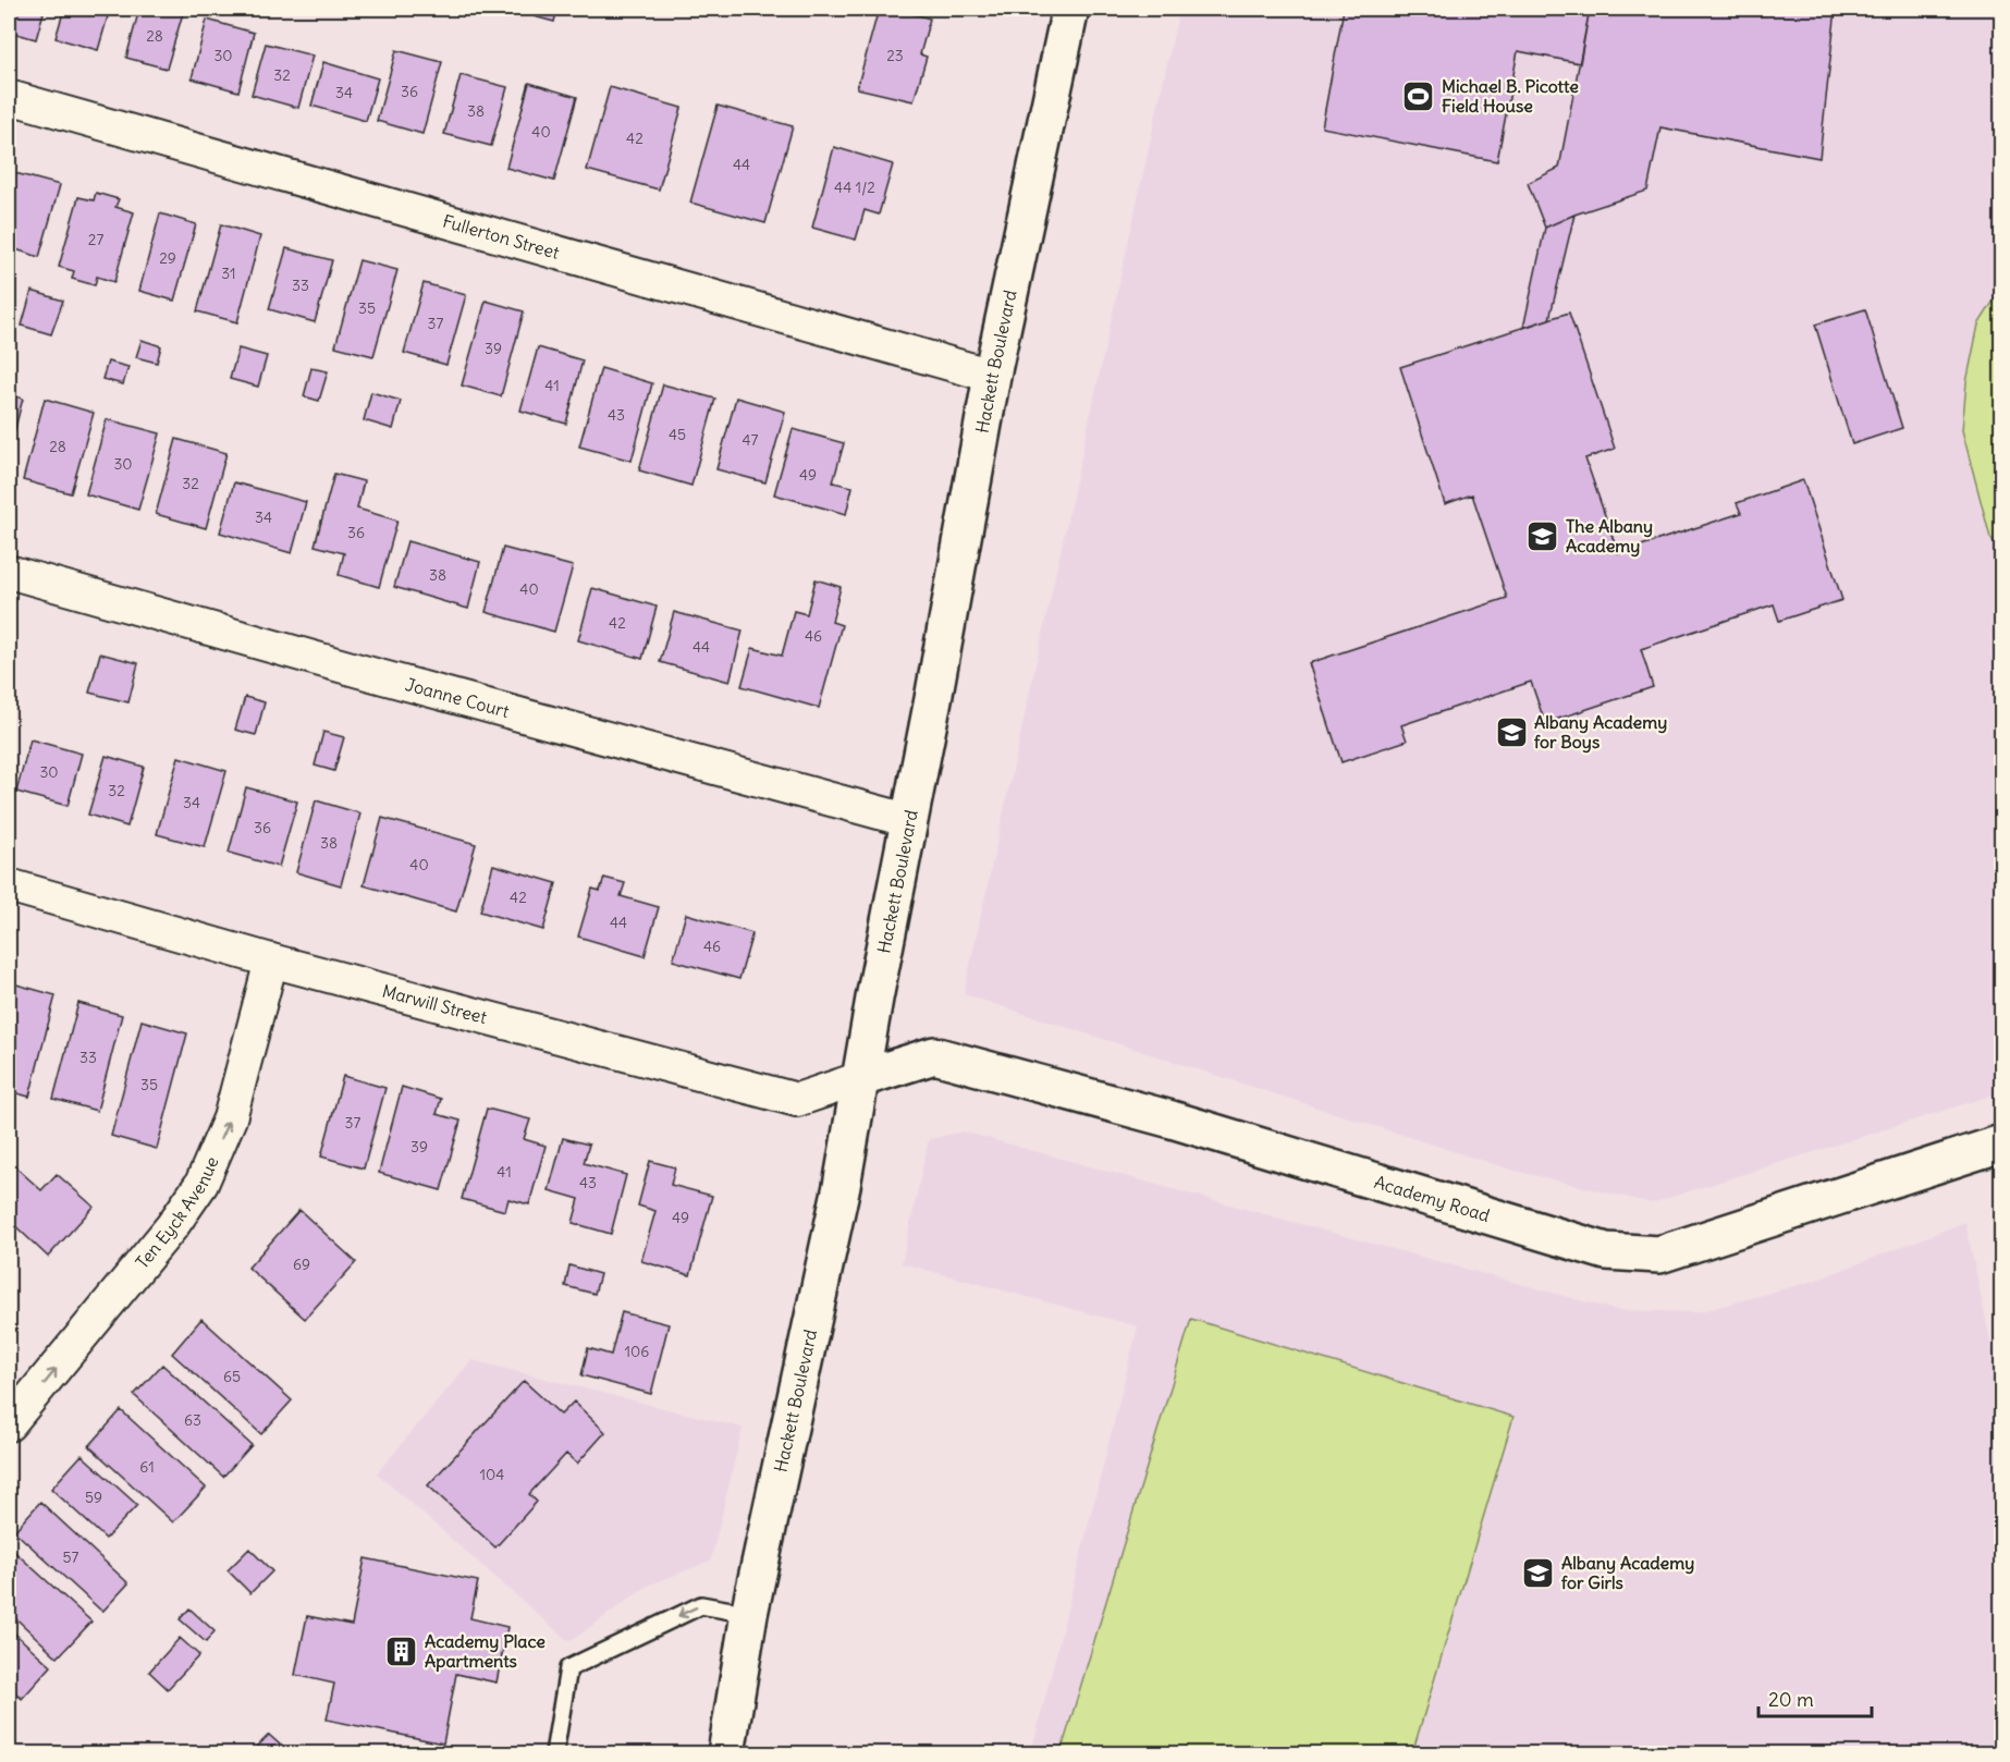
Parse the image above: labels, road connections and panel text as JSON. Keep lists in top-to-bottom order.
{
  "streets": {
    "street": [
      "Fullerton Street",
      "Hackett Boulevard",
      "Joanne Court",
      "Marwill Street",
      "Academy Road",
      "Ten Eyck Avenue"
    ]
  },
  "crossings": [
    ["Fullerton Street", "Hackett Boulevard"],
    ["Hackett Boulevard", "Joanne Court"],
    ["Hackett Boulevard", "Marwill Street"],
    ["Hackett Boulevard", "Academy Road"],
    ["Marwill Street", "Academy Road"],
    ["Marwill Street", "Ten Eyck Avenue"]
  ],
  "one_way": ["Ten Eyck Avenue"],
  "places": {
    "sports": ["Michael B. Picotte Field House"],
    "school or university": ["The Albany Academy", "Albany Academy for Boys", "Albany Academy for Girls"],
    "building": ["Academy Place Apartments"]
  },
  "house_numbers": [
    "28",
    "30",
    "23",
    "32",
    "36",
    "34",
    "38",
    "40",
    "42",
    "44",
    "44 1/2",
    "27",
    "29",
    "31",
    "33",
    "35",
    "37",
    "39",
    "41",
    "43",
    "45",
    "47",
    "28",
    "30",
    "49",
    "32",
    "34",
    "36",
    "38",
    "40",
    "42",
    "46",
    "44",
    "30",
    "32",
    "34",
    "36",
    "38",
    "40",
    "42",
    "44",
    "46",
    "33",
    "35",
    "37",
    "39",
    "41",
    "43",
    "49",
    "69",
    "106",
    "65",
    "63",
    "61",
    "104",
    "59",
    "57"
  ],
  "scale_bar": "20 m"
}
